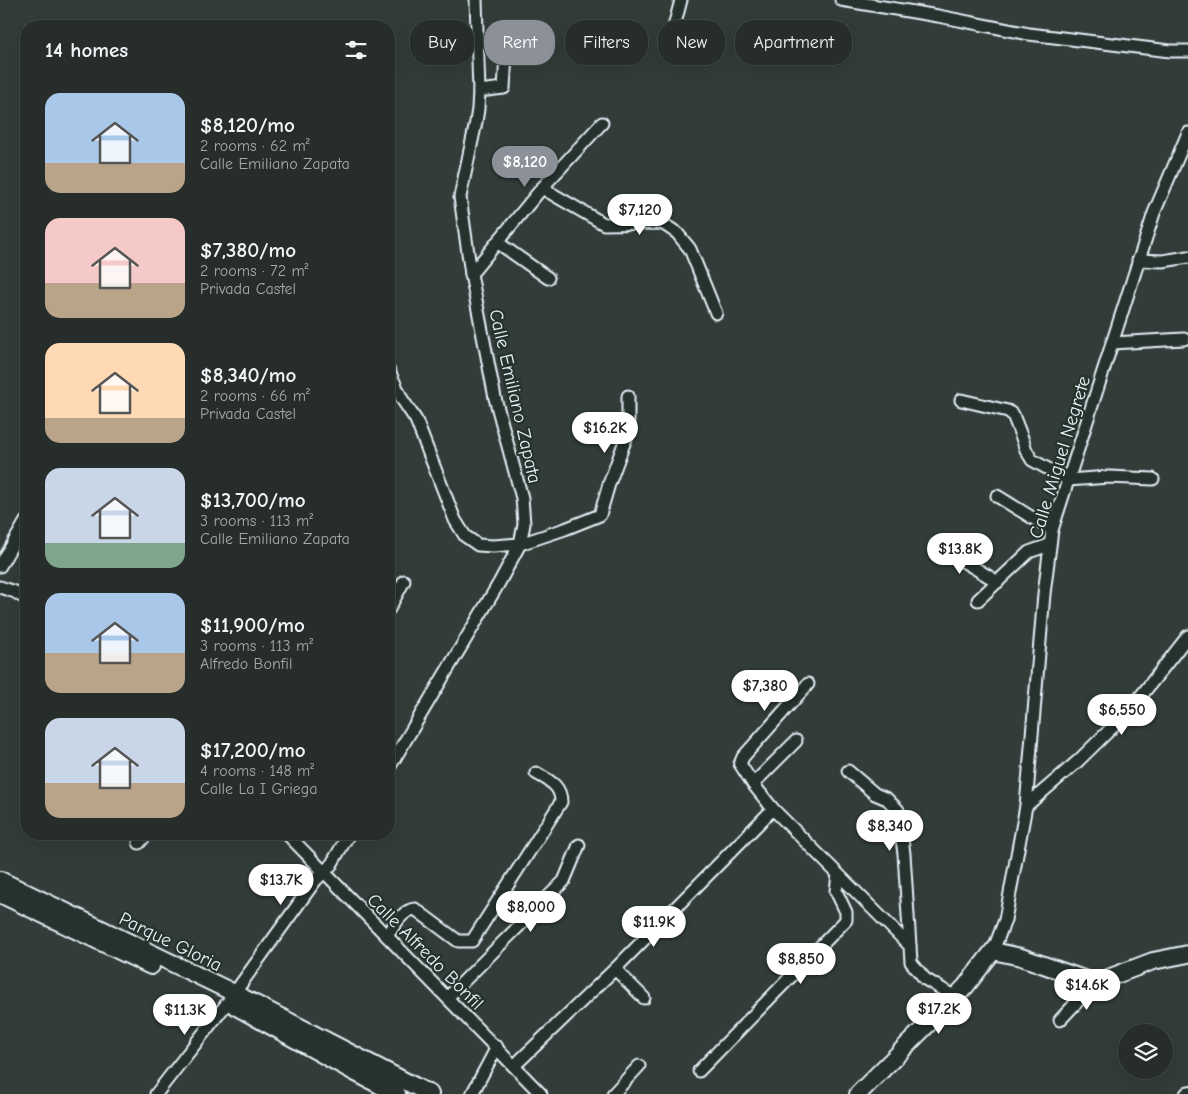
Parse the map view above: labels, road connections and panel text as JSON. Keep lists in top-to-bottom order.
{
  "streets": {
    "main road": ["Parque Gloria"],
    "street": ["Calle Emiliano Zapata", "Calle Miguel Negrete", "Calle Alfredo Bonfil"]
  },
  "page": {
    "chip": [
      "Buy",
      "Rent",
      "Filters",
      "New",
      "Apartment"
    ],
    "heading": "14 homes",
    "list": [
      {
        "name": "$8,120/mo",
        "note": "2 rooms · 62 m² · Calle Emiliano Zapata"
      },
      {
        "name": "$7,380/mo",
        "note": "2 rooms · 72 m² · Privada Castel"
      },
      {
        "name": "$8,340/mo",
        "note": "2 rooms · 66 m² · Privada Castel"
      },
      {
        "name": "$13,700/mo",
        "note": "3 rooms · 113 m² · Calle Emiliano Zapata"
      },
      {
        "name": "$11,900/mo",
        "note": "3 rooms · 113 m² · Alfredo Bonfil"
      },
      {
        "name": "$17,200/mo",
        "note": "4 rooms · 148 m² · Calle La I Griega"
      }
    ],
    "price": [
      "$8,120",
      "$7,120",
      "$16.2K",
      "$13.8K",
      "$7,380",
      "$6,550",
      "$8,340",
      "$13.7K",
      "$8,000",
      "$11.9K",
      "$8,850",
      "$14.6K",
      "$17.2K",
      "$11.3K"
    ]
  }
}
